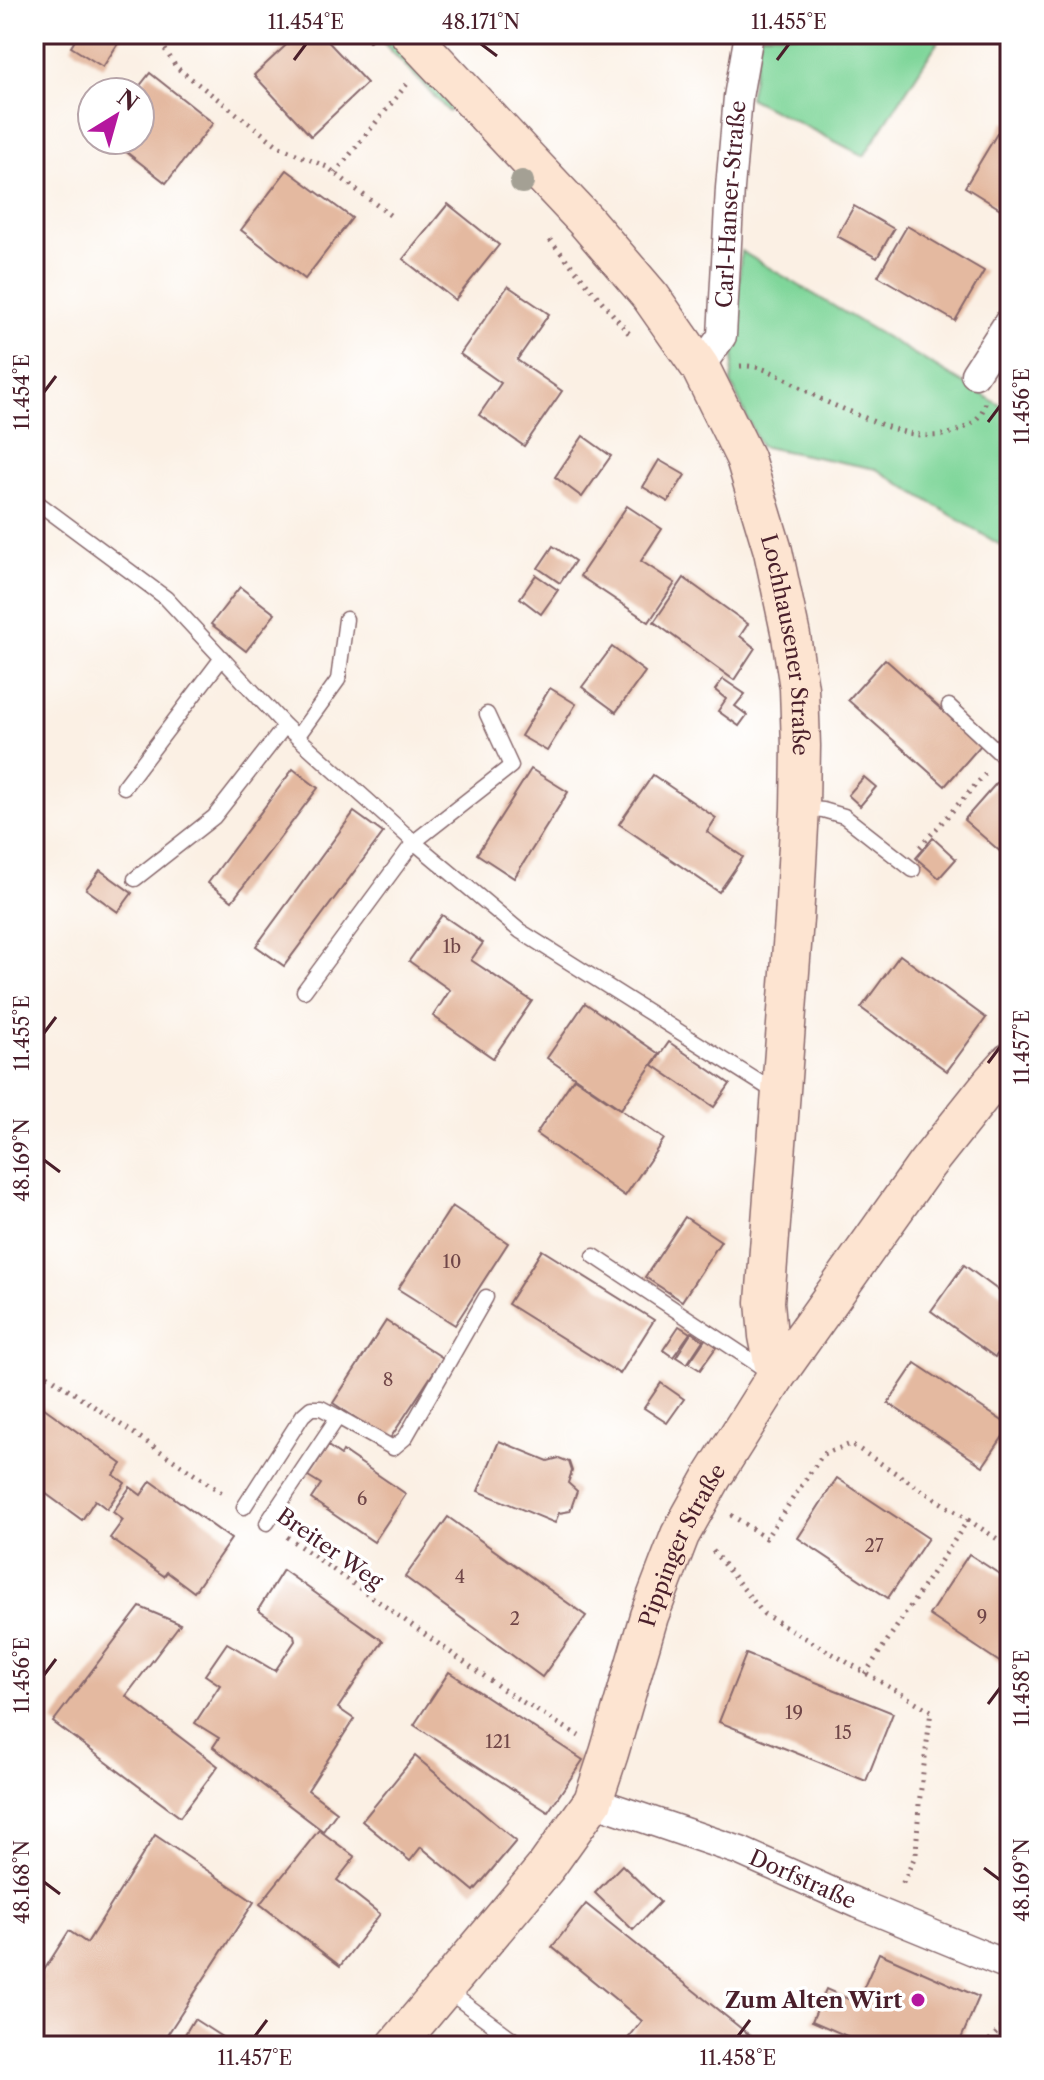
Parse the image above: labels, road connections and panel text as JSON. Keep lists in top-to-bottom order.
{
  "streets": {
    "street": [
      "Carl-Hanser-Straße",
      "Lochhausener Straße",
      "Pippinger Straße",
      "Dorfstraße"
    ],
    "path": ["Breiter Weg"]
  },
  "crossings": [
    ["Carl-Hanser-Straße", "Lochhausener Straße"],
    ["Lochhausener Straße", "Pippinger Straße"],
    ["Pippinger Straße", "Breiter Weg"],
    ["Pippinger Straße", "Dorfstraße"]
  ],
  "places": ["Zum Alten Wirt"],
  "house_numbers": [
    "1b",
    "10",
    "8",
    "6",
    "27",
    "4",
    "9",
    "2",
    "19",
    "15",
    "121"
  ],
  "north": "top right",
  "coordinates": [
    "11.454°E",
    "48.171°N",
    "11.455°E",
    "11.456°E",
    "11.457°E",
    "48.169°N",
    "11.458°E",
    "48.168°N"
  ]
}
